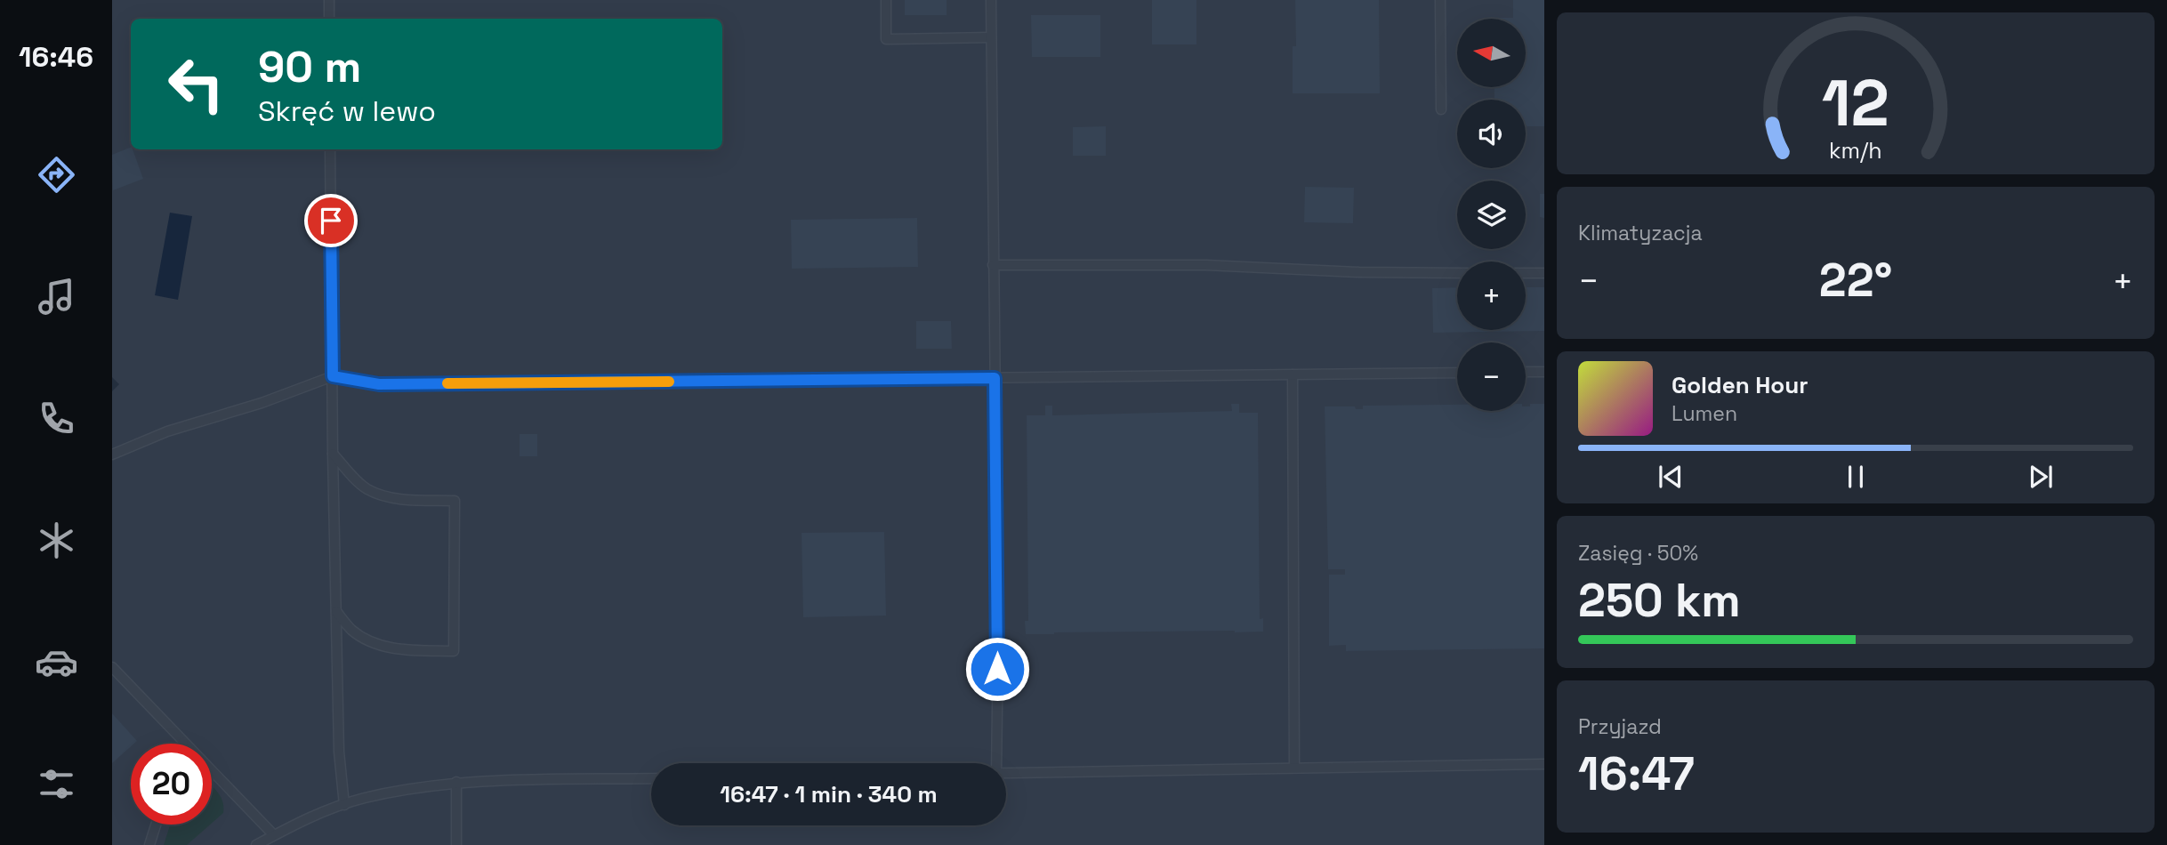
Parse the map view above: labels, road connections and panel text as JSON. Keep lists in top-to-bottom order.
{
  "north": "left",
  "page": {
    "tabs": "16:46",
    "map_buttons": ["+", "−"],
    "turn": ["90 m", "Skręć w lewo"],
    "tile": [
      "Klimatyzacja",
      ["Zasięg · 50%", "250 km"],
      ["Przyjazd", "16:47"]
    ],
    "heat": ["−", "22°", "+"],
    "song": ["Golden Hour", "Lumen"],
    "limit": "20",
    "trip": "16:47 · 1 min · 340 m",
    "gauge": ["12", "km/h"]
  }
}
